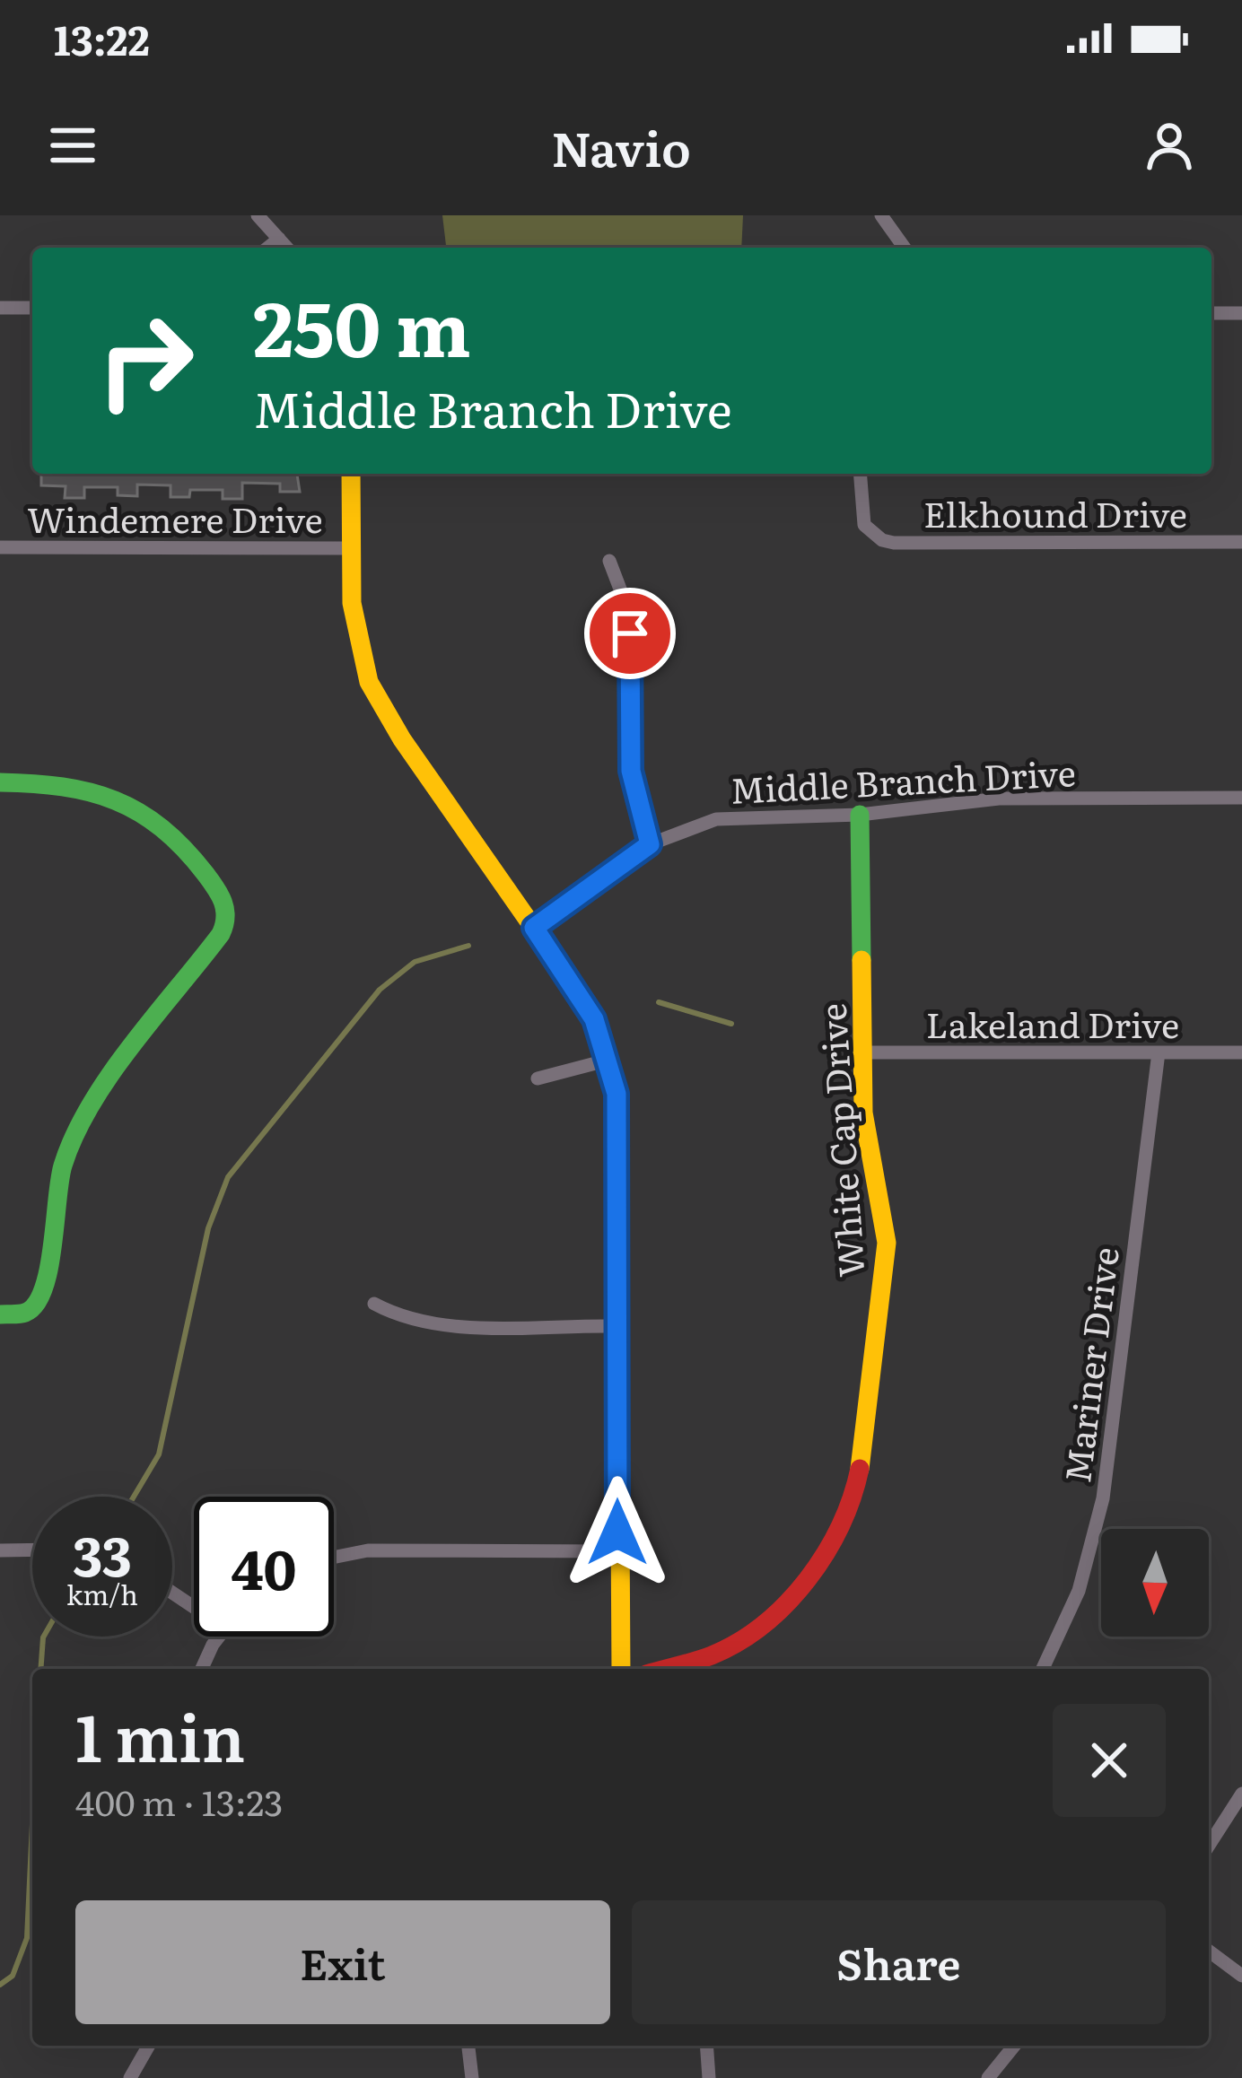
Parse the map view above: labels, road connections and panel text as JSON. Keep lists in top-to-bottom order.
{
  "streets": {
    "street": [
      "Elkhound Drive",
      "Windemere Drive",
      "Middle Branch Drive",
      "Lakeland Drive",
      "White Cap Drive",
      "Mariner Drive"
    ]
  },
  "crossings": [
    ["Middle Branch Drive", "White Cap Drive"],
    ["Lakeland Drive", "White Cap Drive"],
    ["Lakeland Drive", "Mariner Drive"]
  ],
  "north": "bottom",
  "page": {
    "status": "13:22",
    "header": "Navio",
    "turn": ["250 m", "Middle Branch Drive"],
    "speed": "33 km/h",
    "limit": "40",
    "heading": ["1 min", "400 m · 13:23"],
    "buttons": ["Exit", "Share"]
  }
}
